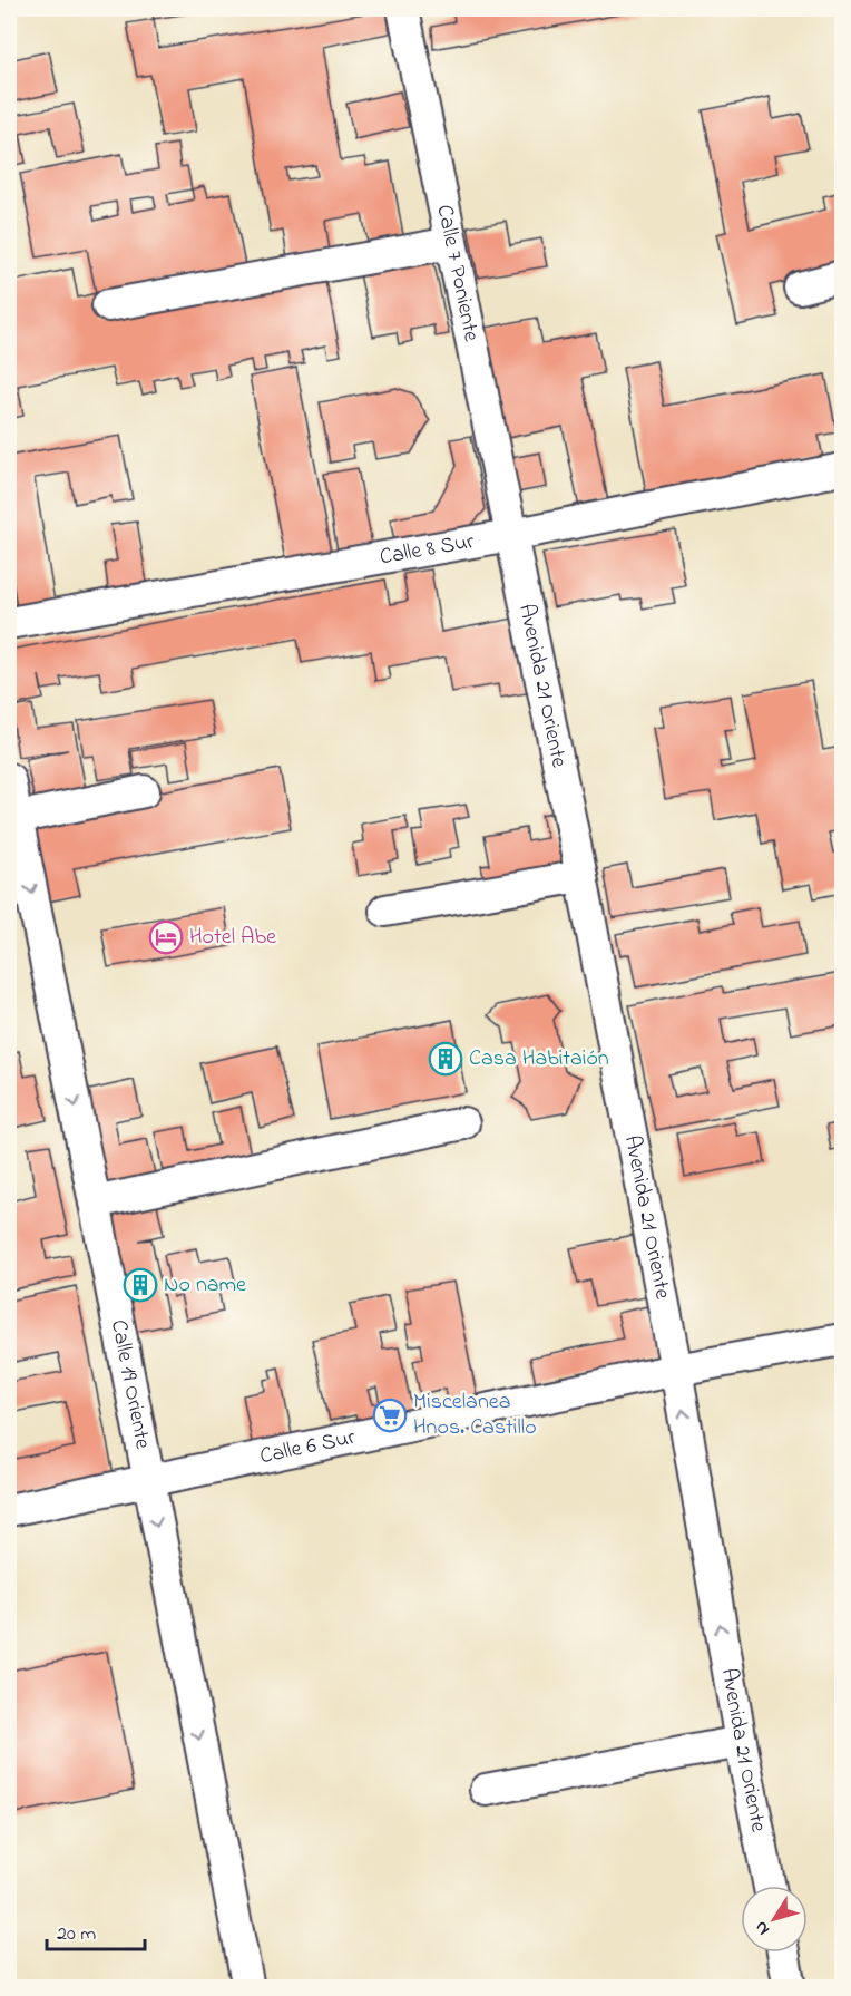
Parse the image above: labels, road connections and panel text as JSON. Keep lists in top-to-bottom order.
{
  "streets": {
    "street": [
      "Calle 7 Poniente",
      "Calle 8 Sur",
      "Avenida 21 Oriente",
      "Calle 19 Oriente",
      "Calle 6 Sur"
    ]
  },
  "crossings": [
    ["Calle 7 Poniente", "Calle 8 Sur"],
    ["Calle 7 Poniente", "Avenida 21 Oriente"],
    ["Calle 8 Sur", "Avenida 21 Oriente"],
    ["Avenida 21 Oriente", "Calle 6 Sur"],
    ["Calle 19 Oriente", "Calle 6 Sur"]
  ],
  "one_way": ["Calle 19 Oriente"],
  "places": {
    "hotel": ["Hotel Abe"],
    "building": ["Casa Habitaión", "No name"],
    "supermarket": ["Miscelanea Hnos. Castillo"]
  },
  "scale_bar": "20 m",
  "north": "bottom left"
}
